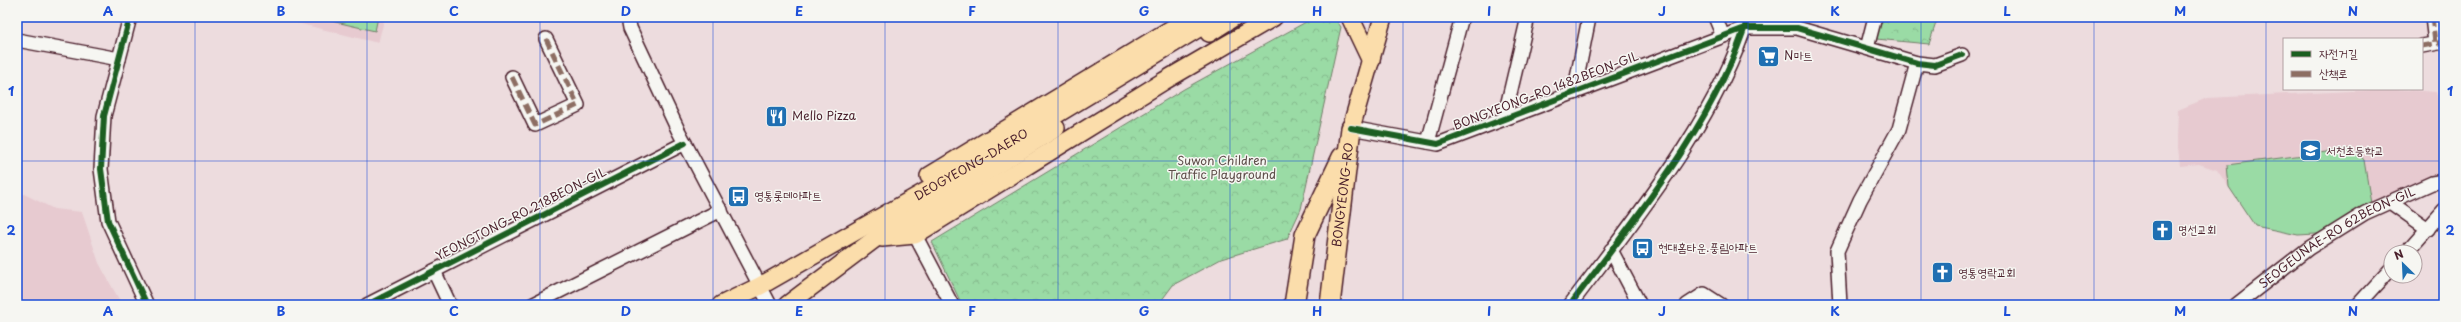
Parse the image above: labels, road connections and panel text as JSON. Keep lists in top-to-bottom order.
{
  "streets": {
    "highway": ["BONGYEONG-RO"],
    "main road": ["DEOGYEONG-DAERO"],
    "street": ["BONGYEONG-RO 1482BEON-GIL", "YEONGTONG-RO 218BEON-GIL", "SEOGEUNAE-RO 62BEON-GIL"]
  },
  "crossings": [
    ["BONGYEONG-RO 1482BEON-GIL", "BONGYEONG-RO"]
  ],
  "parks": ["Suwon Children Traffic Playground"],
  "places": {
    "supermarket": ["N마트"],
    "restaurant": ["Mello Pizza"],
    "school or university": ["서천초등학교"],
    "bus stop": ["영통롯데아파트", "현대홈타운.풍림아파트"],
    "church": ["명선교회", "영통영락교회"]
  },
  "legend": ["자전거길", "산책로"],
  "north": "top left",
  "grid": {
    "columns": [
      "A",
      "B",
      "C",
      "D",
      "E",
      "F",
      "G",
      "H",
      "I",
      "J",
      "K",
      "L",
      "M",
      "N"
    ],
    "rows": ["1", "2"]
  }
}
